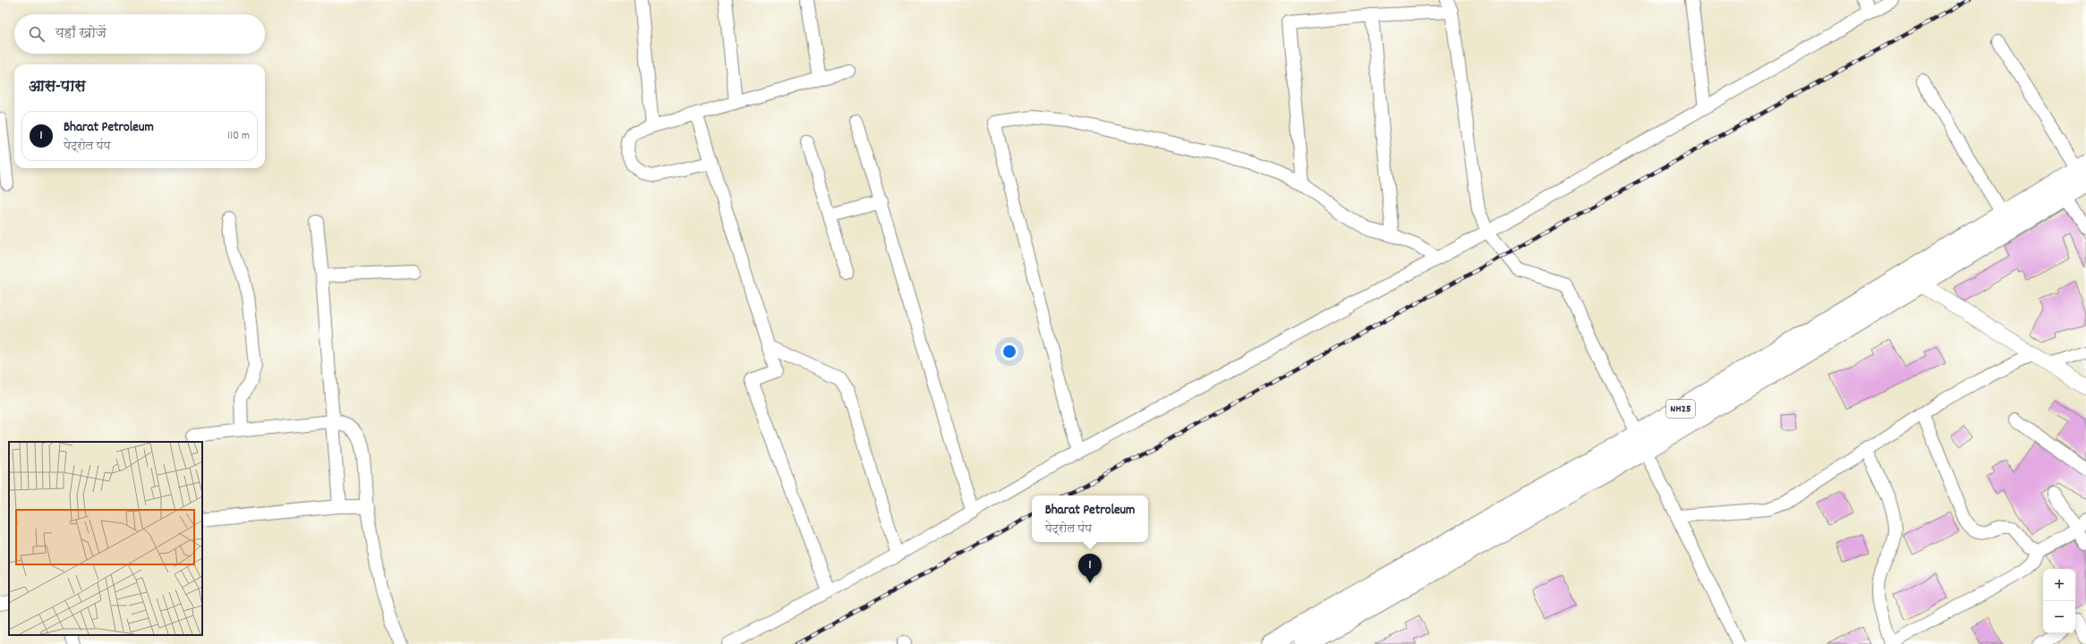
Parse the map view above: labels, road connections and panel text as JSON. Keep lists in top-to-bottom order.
{
  "streets": {
    "main road": ["NH25"]
  },
  "page": {
    "search": "यहाँ खोजें",
    "heading": "आस-पास",
    "list": [
      {
        "mark": "1",
        "name": "Bharat Petroleum",
        "note": "पेट्रोल पंप",
        "value": "110 m"
      }
    ],
    "popup": ["Bharat Petroleum", "पेट्रोल पंप"],
    "pins": "1",
    "map_buttons": ["+", "−"]
  }
}
